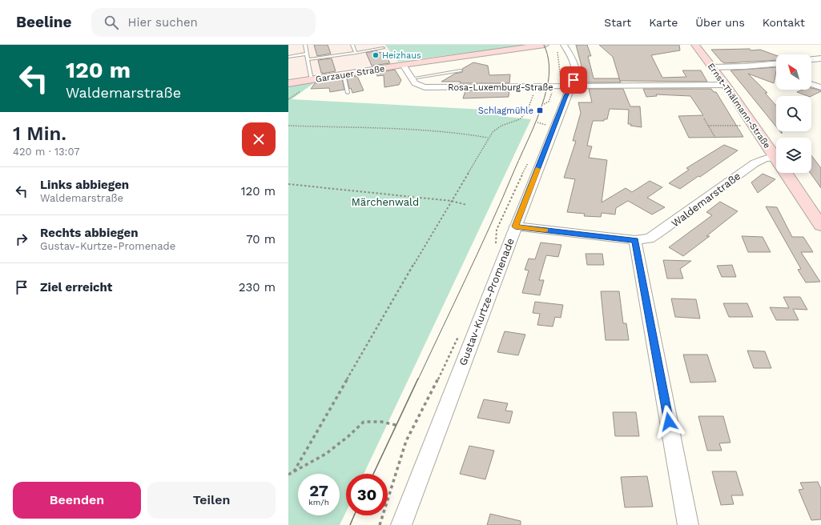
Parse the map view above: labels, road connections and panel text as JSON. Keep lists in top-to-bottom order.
{
  "streets": {
    "main road": ["Garzauer Straße", "Ernst-Thälmann-Straße"],
    "street": ["Rosa-Luxemburg-Straße", "Waldemarstraße", "Gustav-Kurtze-Promenade"]
  },
  "crossings": [
    ["Garzauer Straße", "Rosa-Luxemburg-Straße"],
    ["Rosa-Luxemburg-Straße", "Ernst-Thälmann-Straße"],
    ["Rosa-Luxemburg-Straße", "Gustav-Kurtze-Promenade"],
    ["Waldemarstraße", "Gustav-Kurtze-Promenade"]
  ],
  "parks": ["Märchenwald"],
  "places": {
    "other": ["Heizhaus"],
    "transit": ["Schlagmühle"]
  },
  "north": "top left",
  "page": {
    "header": "Beeline",
    "search": "Hier suchen",
    "nav": [
      "Start",
      "Karte",
      "Über uns",
      "Kontakt"
    ],
    "turn": ["120 m", "Waldemarstraße"],
    "heading": ["1 Min.", "420 m · 13:07"],
    "list": [
      {
        "name": "Links abbiegen",
        "note": "Waldemarstraße",
        "value": "120 m"
      },
      {
        "name": "Rechts abbiegen",
        "note": "Gustav-Kurtze-Promenade",
        "value": "70 m"
      },
      {
        "name": "Ziel erreicht",
        "value": "230 m"
      }
    ],
    "speed": "27 km/h",
    "limit": "30",
    "buttons": ["Beenden", "Teilen"]
  }
}
